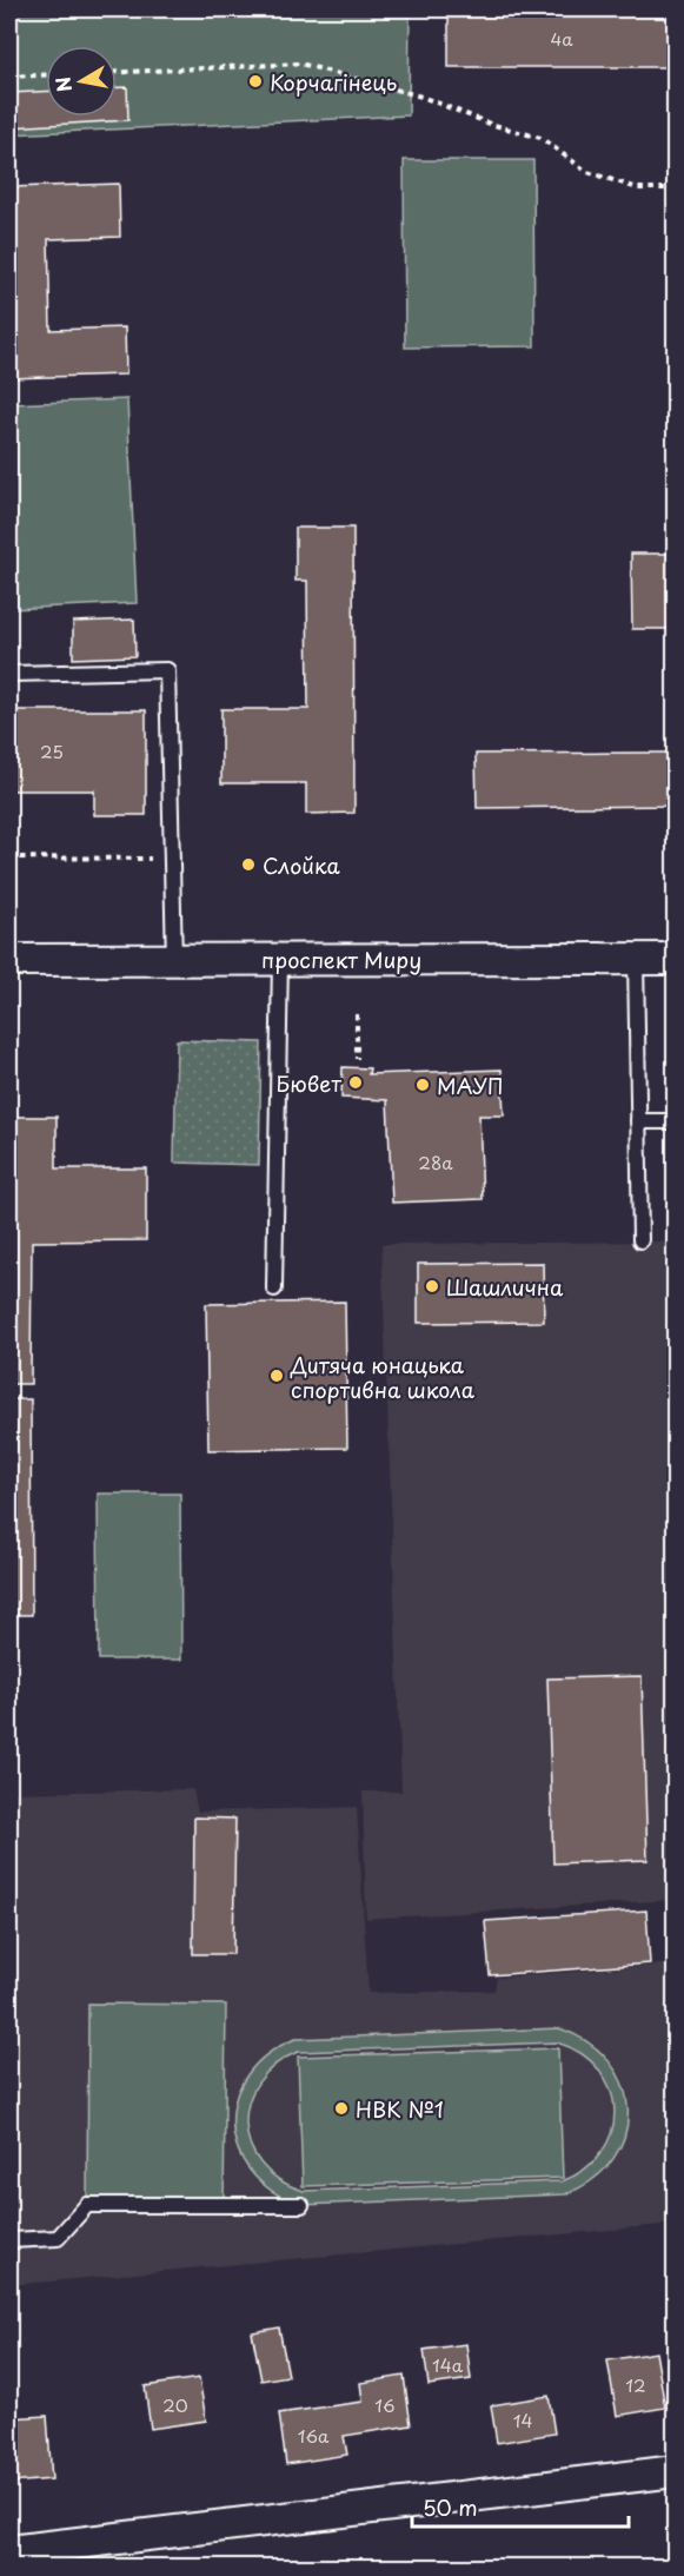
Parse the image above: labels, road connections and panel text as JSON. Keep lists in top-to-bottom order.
{
  "streets": {
    "street": ["проспект Миру"]
  },
  "places": [
    "Корчагінець",
    "Слойка",
    "Бювет",
    "МАУП",
    "Шашлична",
    "Дитяча юнацька спортивна школа",
    "НВК №1"
  ],
  "house_numbers": [
    "4а",
    "25",
    "28а",
    "14а",
    "12",
    "20",
    "16",
    "14",
    "16а"
  ],
  "scale_bar": "50 m",
  "north": "left"
}
